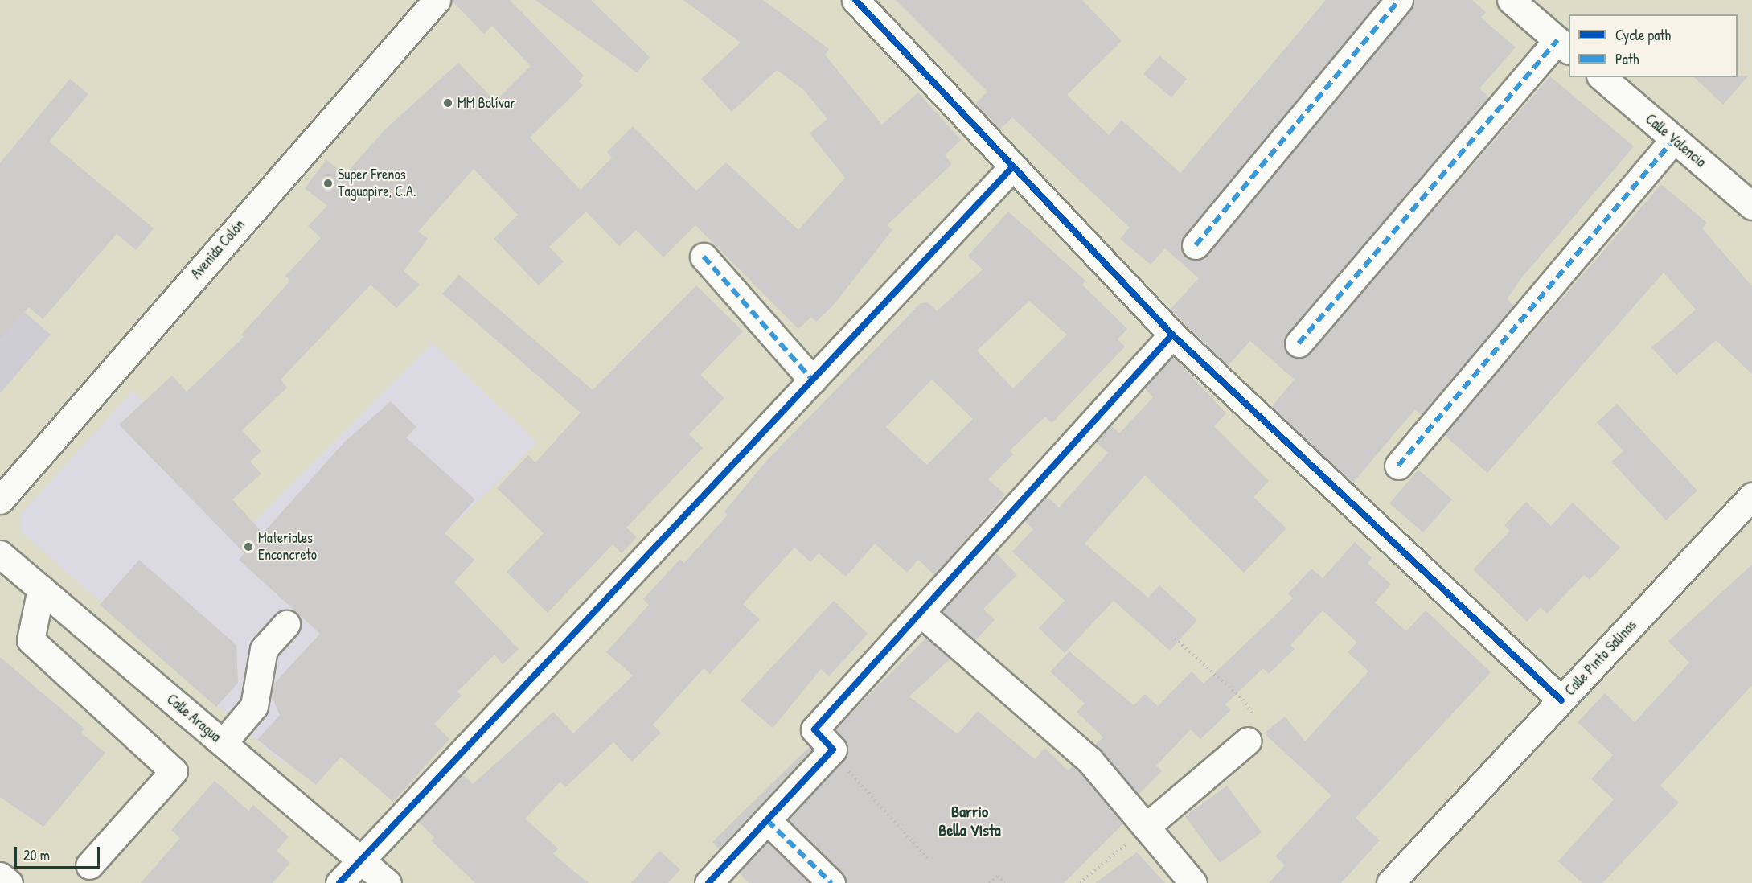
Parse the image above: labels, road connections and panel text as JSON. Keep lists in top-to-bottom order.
{
  "streets": {
    "street": [
      "Calle Valencia",
      "Avenida Colón",
      "Calle Pinto Salinas",
      "Calle Aragua"
    ]
  },
  "districts": ["Barrio Bella Vista"],
  "places": ["MM Bolívar", "Super Frenos Taguapire, C.A.", "Materiales Enconcreto"],
  "legend": ["Cycle path", "Path"],
  "scale_bar": "20 m"
}
